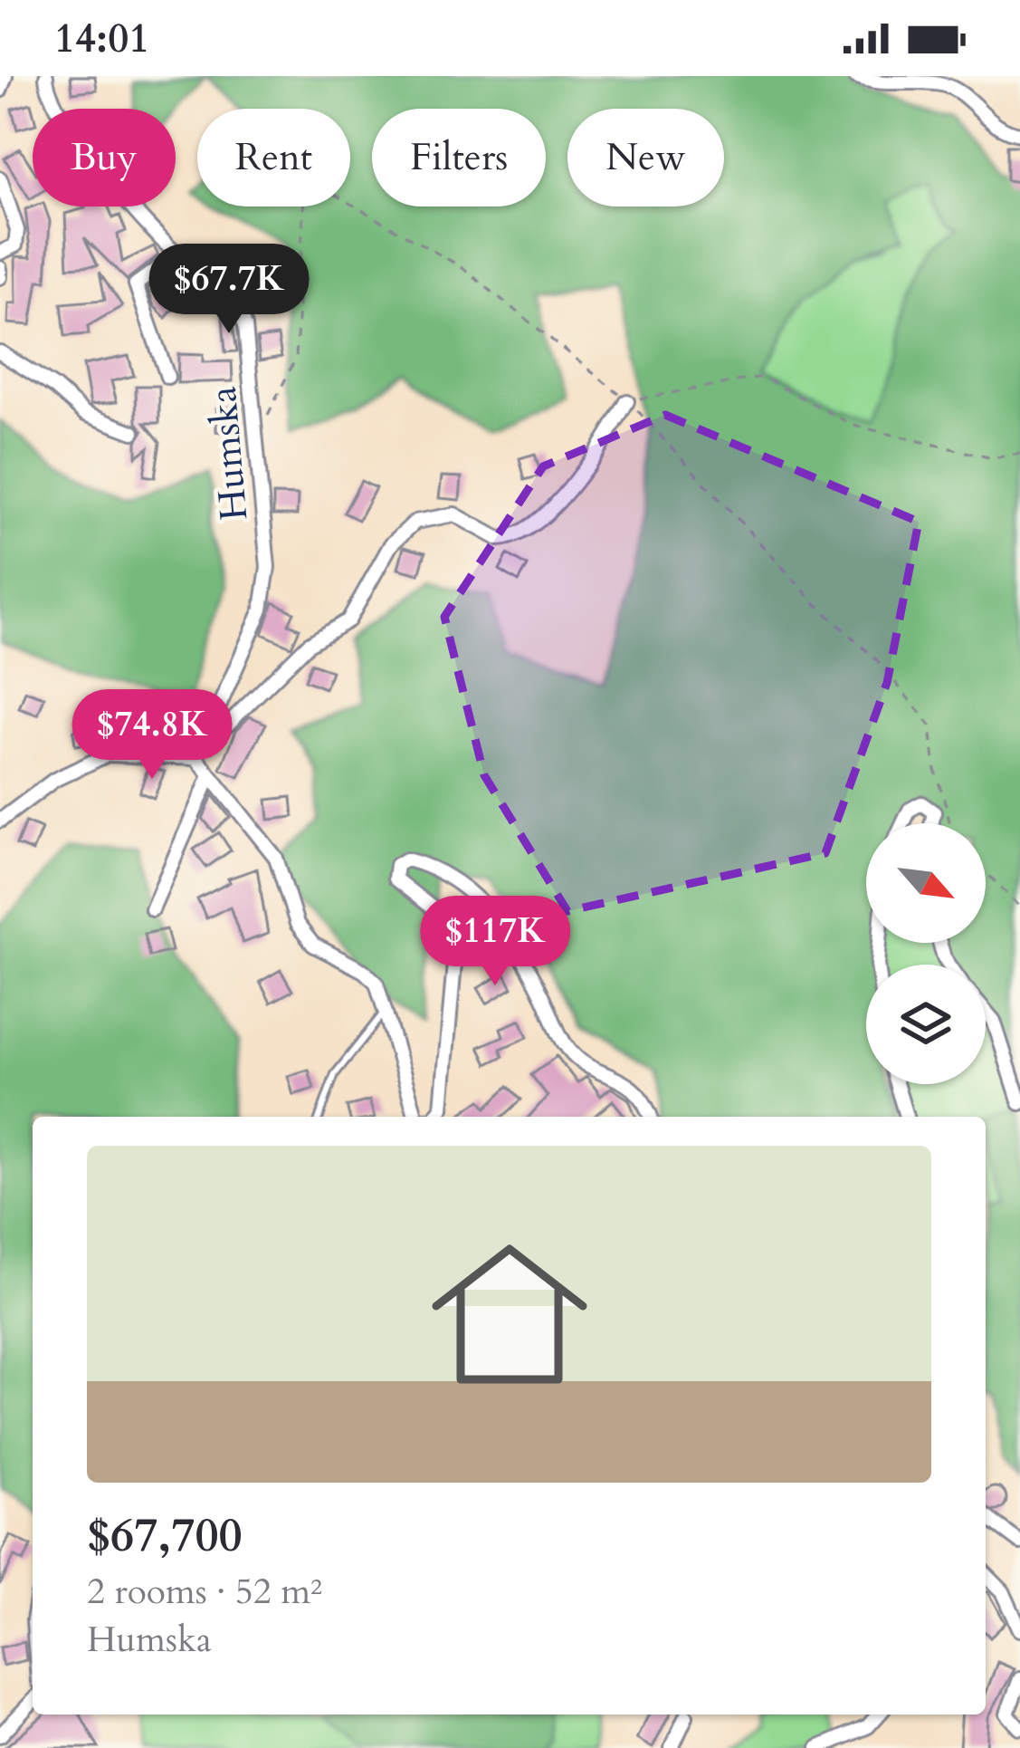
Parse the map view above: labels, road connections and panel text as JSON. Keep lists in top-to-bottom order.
{
  "streets": {
    "street": ["Humska"]
  },
  "north": "bottom right",
  "page": {
    "status": "14:01",
    "chip": [
      "Buy",
      "Rent",
      "Filters",
      "New"
    ],
    "price": ["$67.7K", "$74.8K", "$117K"],
    "list": [
      {
        "name": "$67,700",
        "note": "2 rooms · 52 m² · Humska"
      }
    ]
  }
}
